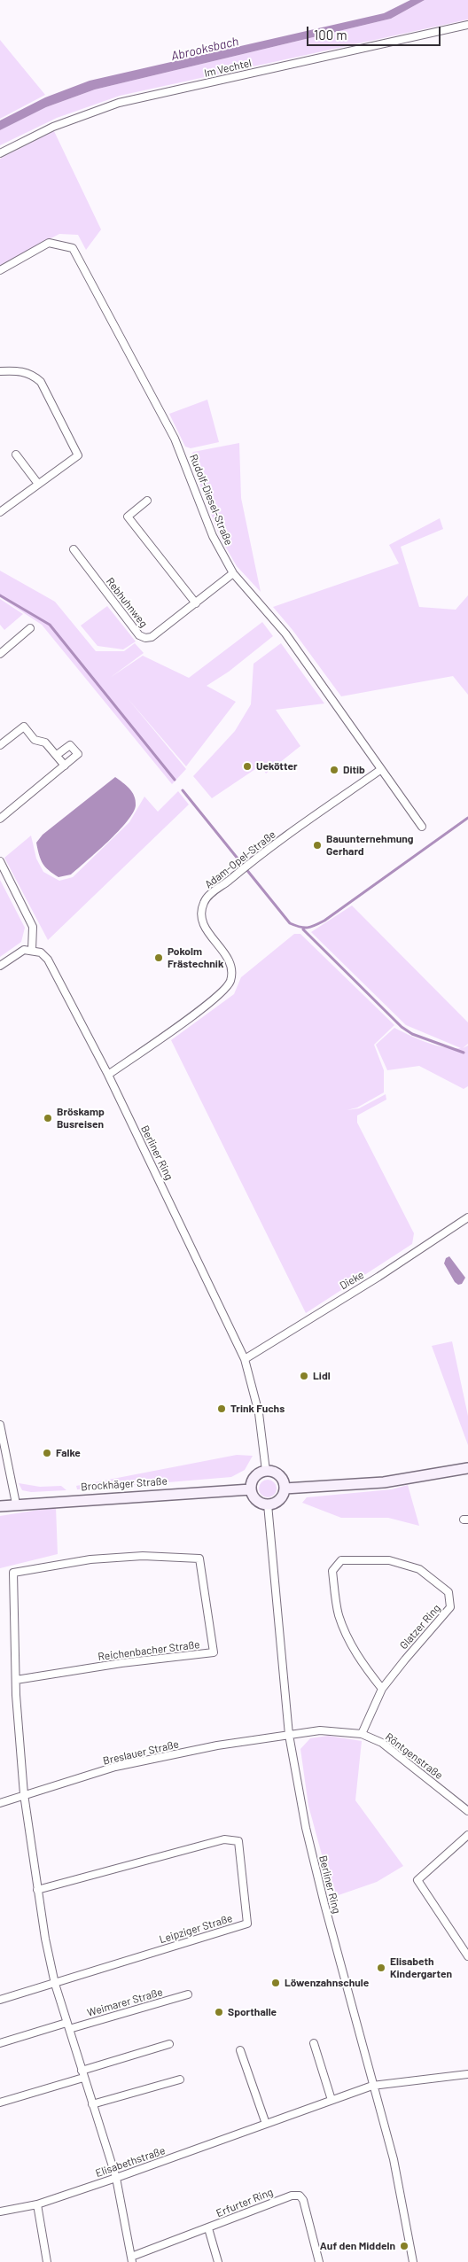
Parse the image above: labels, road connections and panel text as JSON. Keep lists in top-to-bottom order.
{
  "streets": {
    "street": [
      "Im Vechtel",
      "Rudolf-Diesel-Straße",
      "Rebhuhnweg",
      "Adam-Opel-Straße",
      "Berliner Ring",
      "Dieke",
      "Brockhäger Straße",
      "Glatzer Ring",
      "Reichenbacher Straße",
      "Breslauer Straße",
      "Röntgenstraße",
      "Leipziger Straße",
      "Weimarer Straße",
      "Elisabethstraße",
      "Erfurter Ring"
    ]
  },
  "crossings": [
    ["Rudolf-Diesel-Straße", "Rebhuhnweg"],
    ["Rudolf-Diesel-Straße", "Adam-Opel-Straße"],
    ["Adam-Opel-Straße", "Berliner Ring"],
    ["Berliner Ring", "Dieke"],
    ["Berliner Ring", "Brockhäger Straße"],
    ["Berliner Ring", "Breslauer Straße"],
    ["Berliner Ring", "Röntgenstraße"],
    ["Berliner Ring", "Elisabethstraße"],
    ["Glatzer Ring", "Röntgenstraße"],
    ["Reichenbacher Straße", "Breslauer Straße"],
    ["Reichenbacher Straße", "Leipziger Straße"],
    ["Breslauer Straße", "Röntgenstraße"]
  ],
  "water": ["Abrooksbach"],
  "places": [
    "Uekötter",
    "Ditib",
    "Bauunternehmung Gerhard",
    "Pokolm Frästechnik",
    "Bröskamp Busreisen",
    "Lidl",
    "Trink Fuchs",
    "Falke",
    "Elisabeth Kindergarten",
    "Löwenzahnschule",
    "Sporthalle",
    "Auf den Middeln"
  ],
  "scale_bar": "100 m"
}
